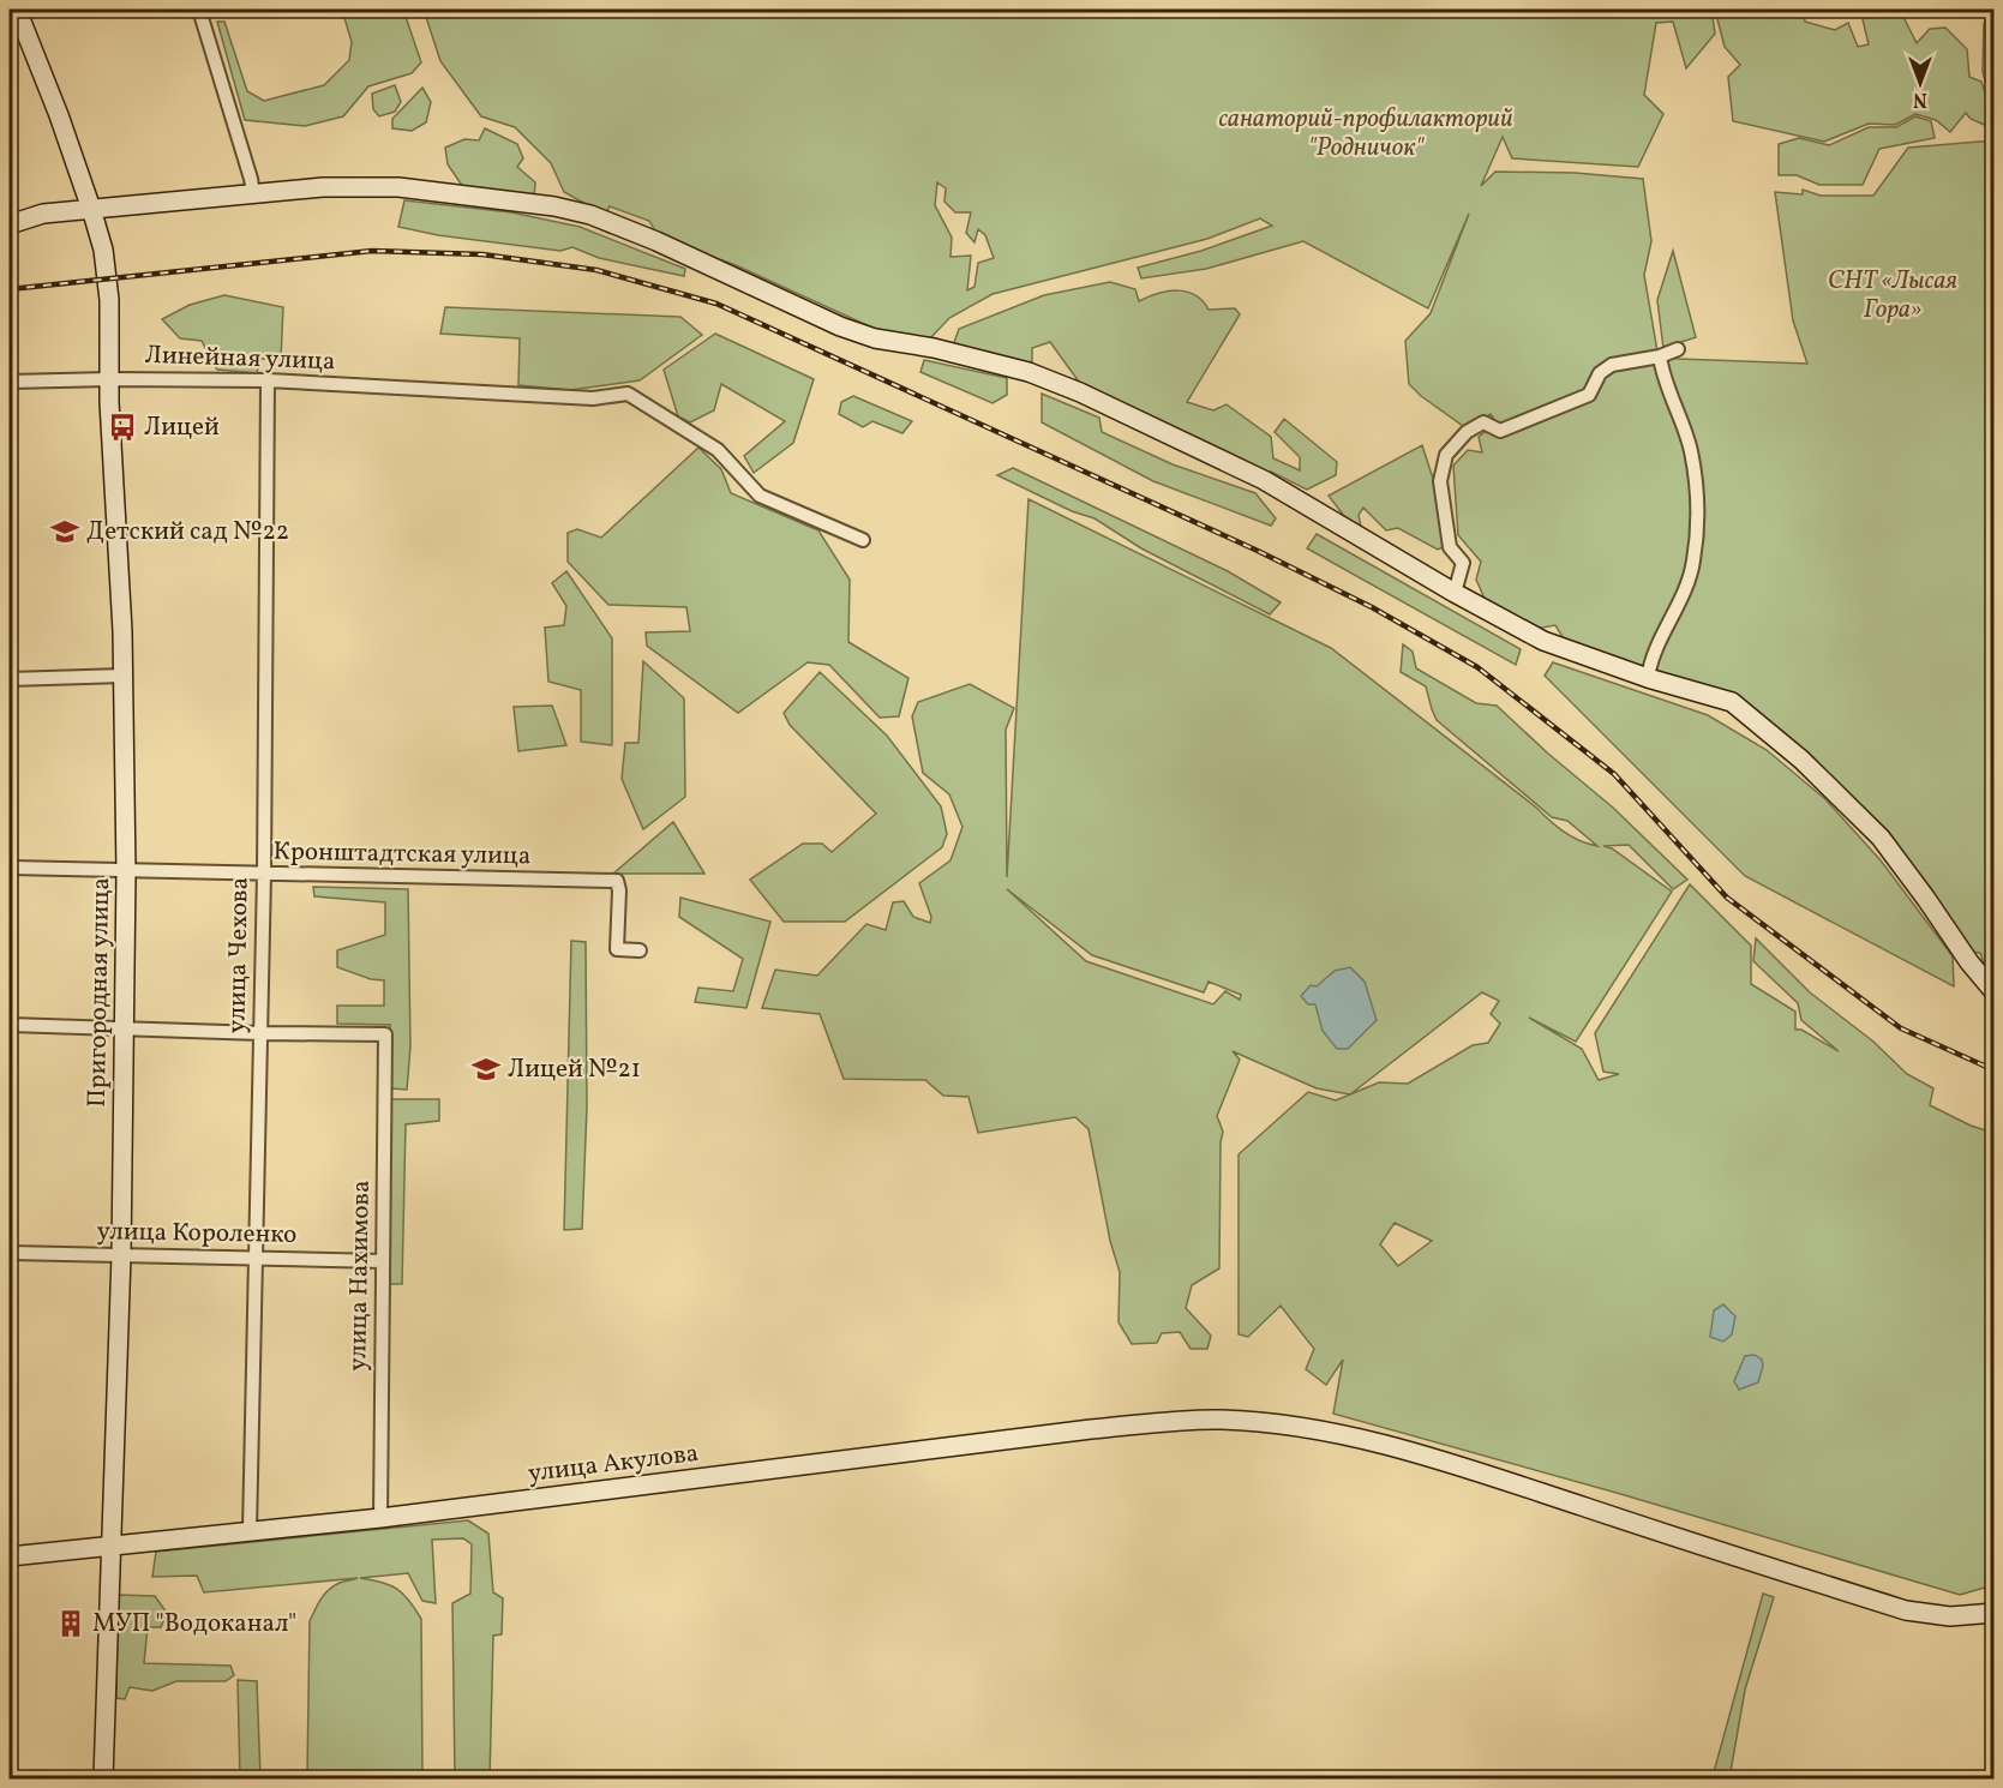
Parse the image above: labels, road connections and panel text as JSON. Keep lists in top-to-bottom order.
{
  "streets": {
    "main road": ["Пригородная улица", "улица Акулова"],
    "street": [
      "Линейная улица",
      "Кронштадтская улица",
      "улица Чехова",
      "улица Короленко",
      "улица Нахимова"
    ]
  },
  "crossings": [
    ["Линейная улица", "улица Чехова"],
    ["Линейная улица", "Пригородная улица"],
    ["Кронштадтская улица", "улица Чехова"],
    ["Кронштадтская улица", "Пригородная улица"],
    ["улица Чехова", "улица Короленко"],
    ["улица Чехова", "улица Нахимова"],
    ["улица Чехова", "улица Акулова"],
    ["Пригородная улица", "улица Короленко"],
    ["Пригородная улица", "улица Акулова"],
    ["улица Короленко", "улица Нахимова"],
    ["улица Нахимова", "улица Акулова"]
  ],
  "parks": ["санаторий-профилакторий \"Родничок\"", "СНТ «Лысая Гора»"],
  "places": {
    "bus stop": ["Лицей"],
    "school or university": ["Детский сад №22", "Лицей №21"],
    "building": ["МУП \"Водоканал\""]
  },
  "north": "bottom"
}
